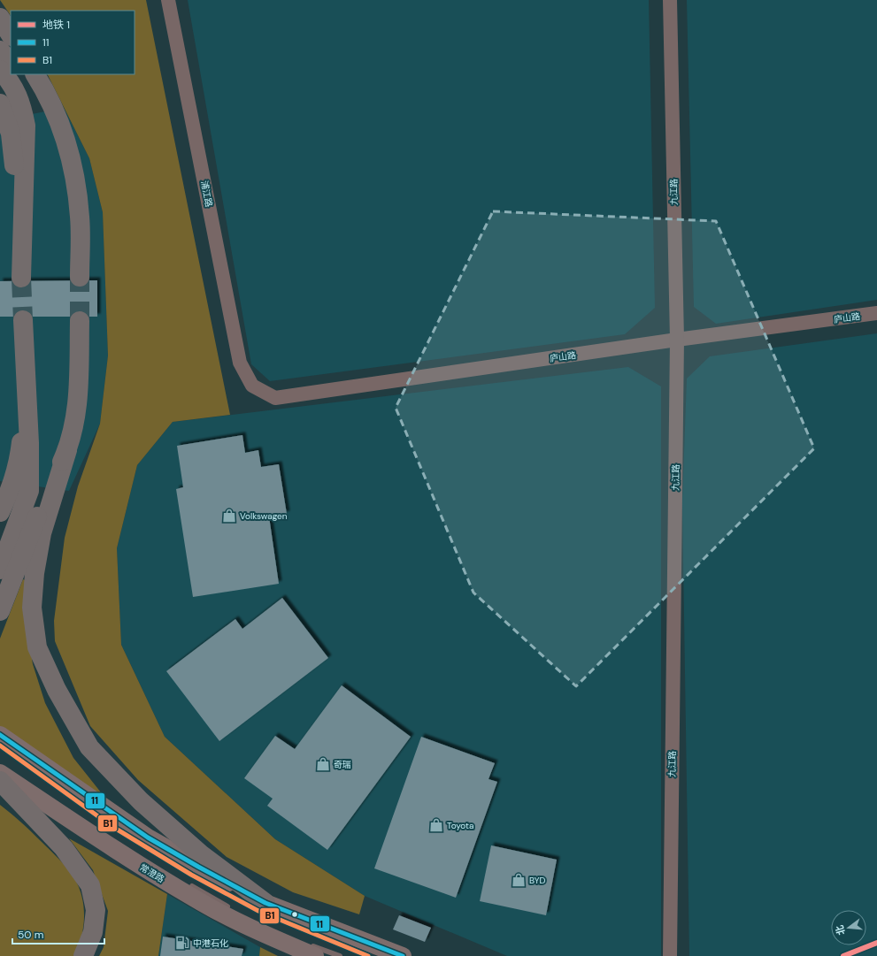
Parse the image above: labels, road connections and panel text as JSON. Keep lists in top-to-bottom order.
{
  "streets": {
    "main road": ["常澄路"],
    "street": ["九江路", "浦江路", "庐山路"]
  },
  "crossings": [
    ["九江路", "庐山路"],
    ["浦江路", "庐山路"]
  ],
  "places": {
    "shop": [
      "Volkswagen",
      "奇瑞",
      "Toyota",
      "BYD"
    ],
    "fuel station": ["中港石化"]
  },
  "lines": ["transit line 11", "transit line B1", "metro line 1"],
  "legend": ["地铁 1", "11", "B1"],
  "scale_bar": "50 m",
  "north": "left"
}
